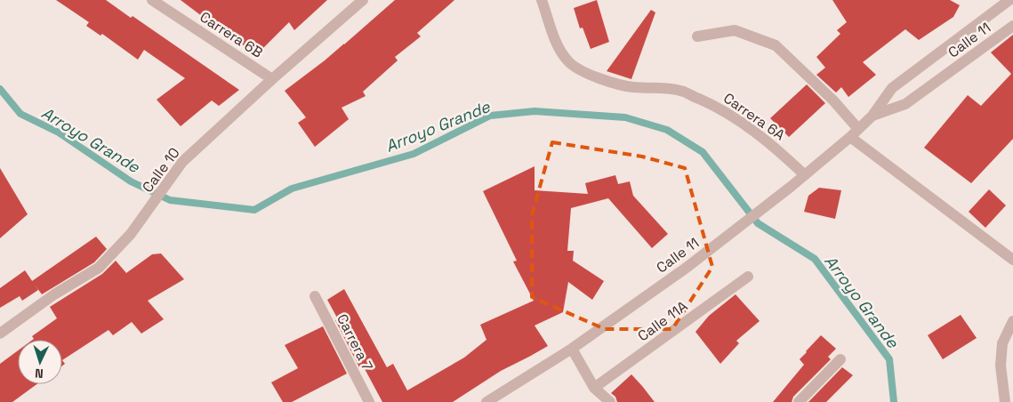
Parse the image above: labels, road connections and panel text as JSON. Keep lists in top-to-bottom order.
{
  "streets": {
    "street": [
      "Carrera 6B",
      "Calle 11",
      "Carrera 6A",
      "Calle 10",
      "Calle 11A",
      "Carrera 7"
    ]
  },
  "crossings": [
    ["Carrera 6B", "Calle 10"],
    ["Calle 11", "Carrera 6A"]
  ],
  "water": ["Arroyo Grande"],
  "north": "bottom"
}
